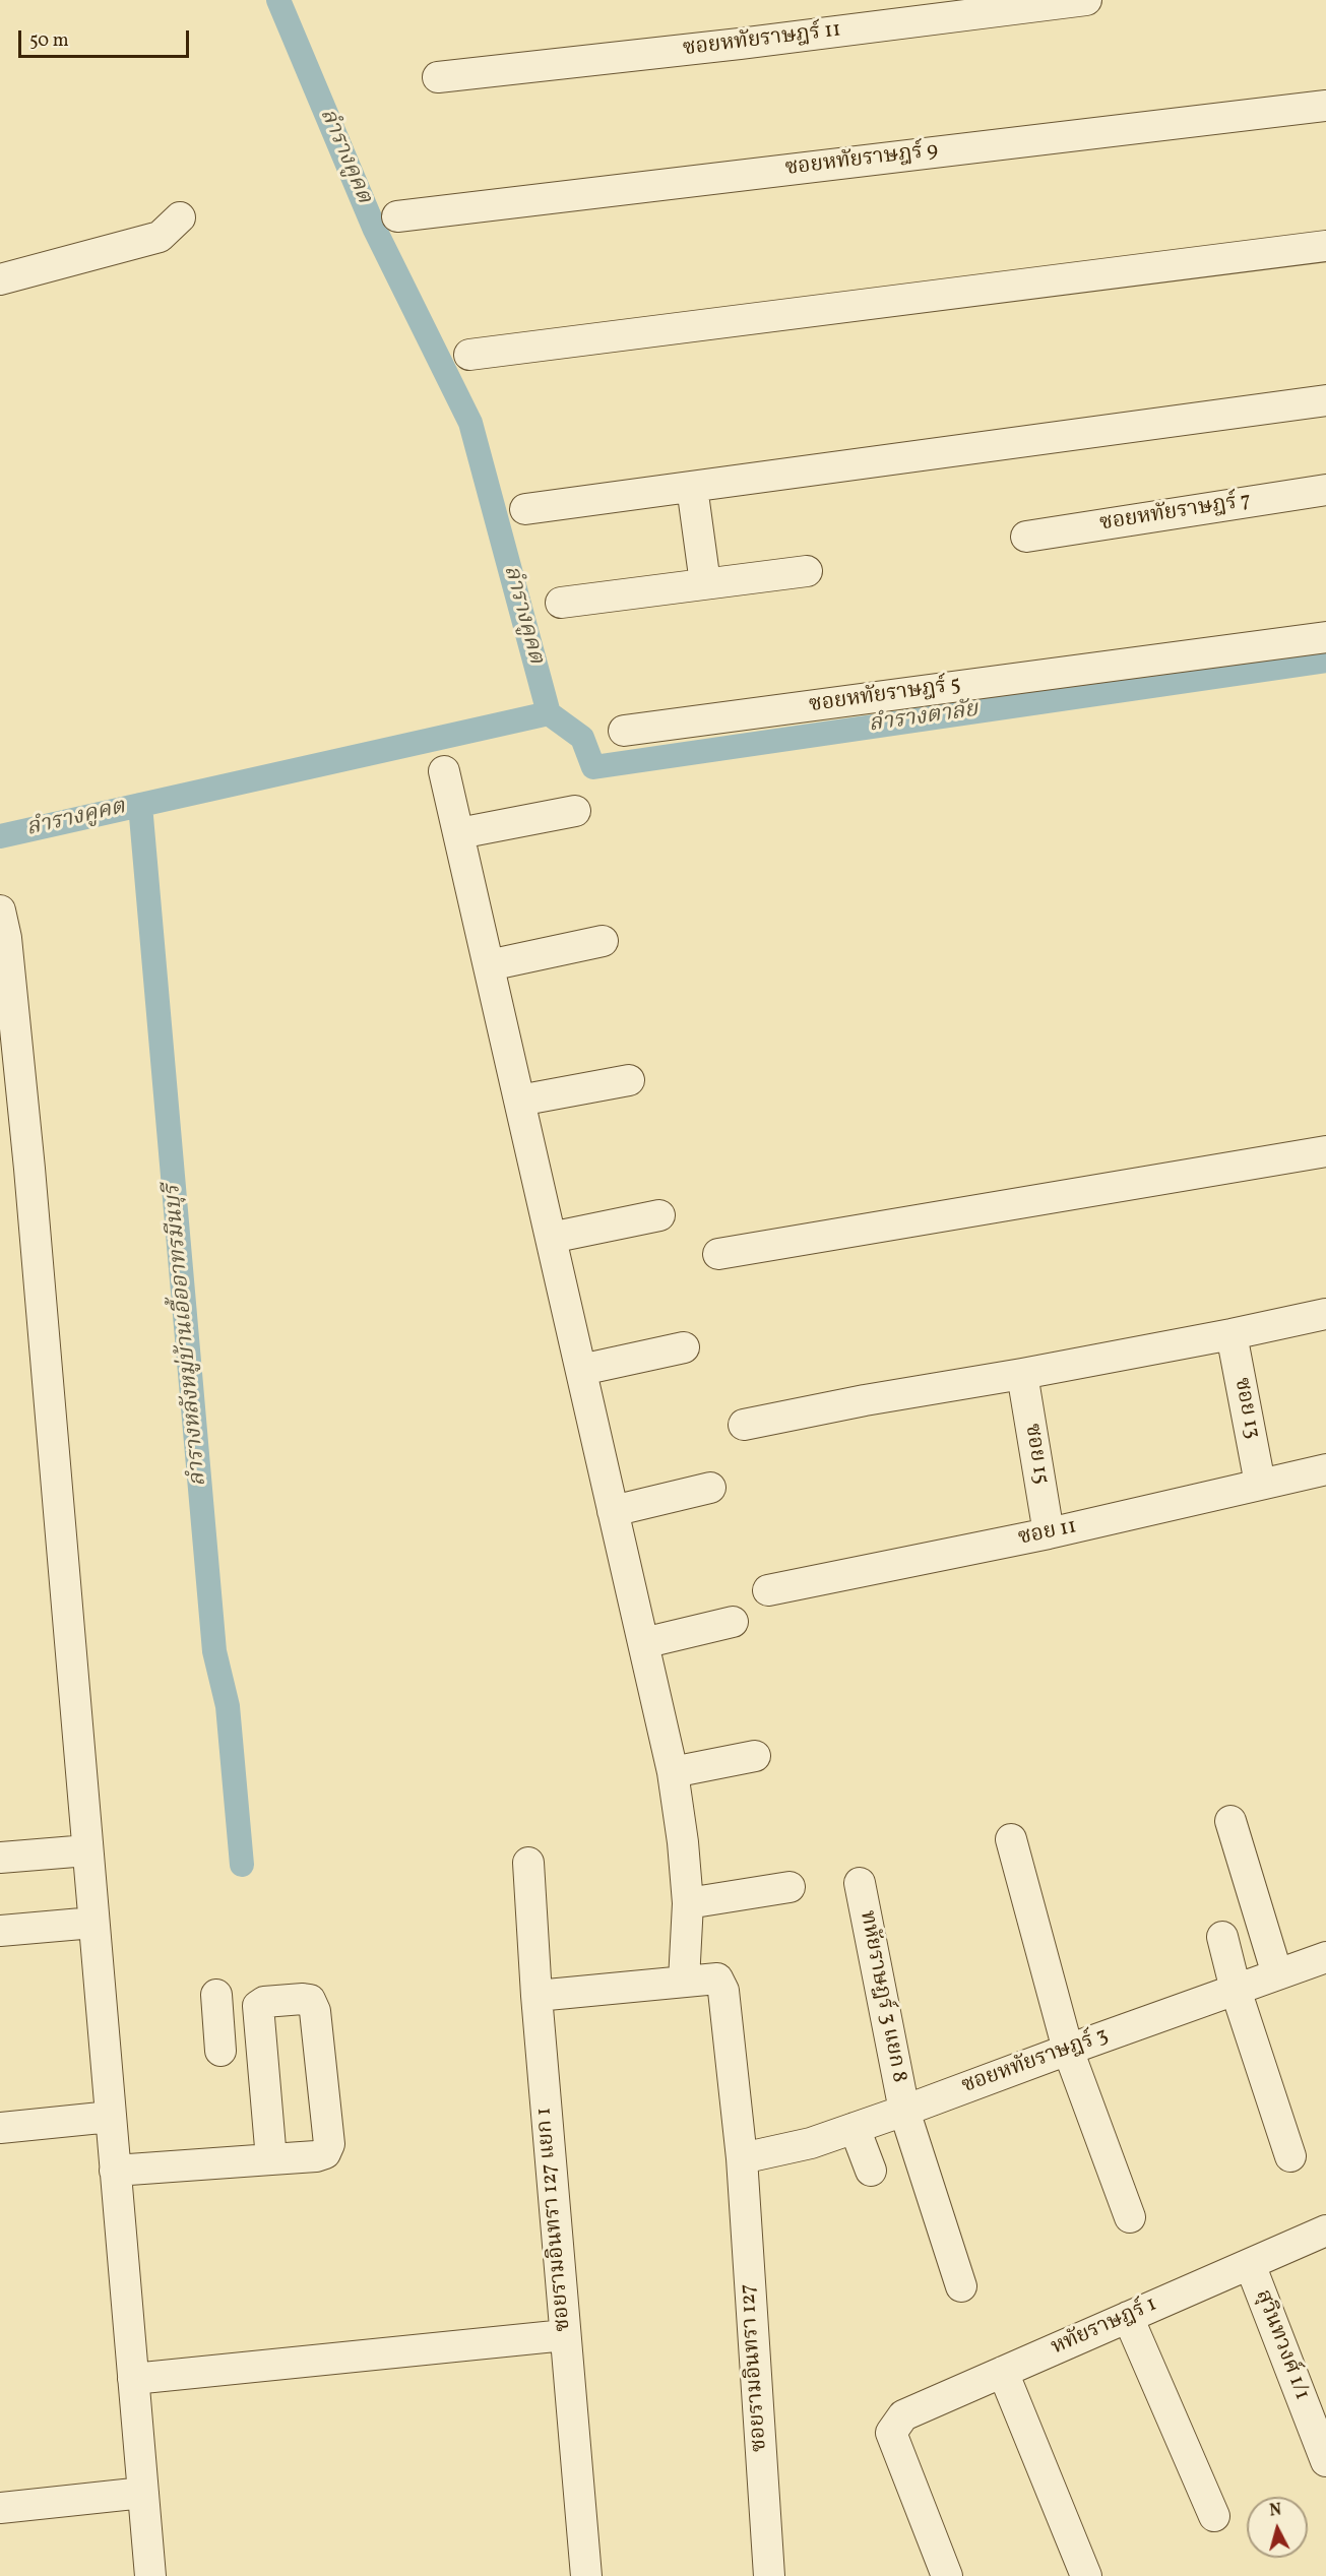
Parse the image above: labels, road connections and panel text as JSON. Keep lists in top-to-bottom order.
{
  "streets": {
    "street": [
      "ซอยหทัยราษฎร์ 11",
      "ซอยหทัยราษฎร์ 9",
      "ซอยหทัยราษฎร์ 7",
      "ซอยหทัยราษฎร์ 5",
      "ซอย 13",
      "ซอย 15",
      "ซอย 11",
      "ทหัยราษฎร์ 3 แยก 8",
      "ซอยหทัยราษฎร์ 3",
      "ซอยรามอินทรา 127 แยก 1",
      "หทัยราษฎร์ 1",
      "สุวินทวงศ์ 1/1",
      "ซอยรามอินทรา 127"
    ]
  },
  "crossings": [
    ["ซอย 13", "ซอย 11"],
    ["ซอย 15", "ซอย 11"],
    ["ทหัยราษฎร์ 3 แยก 8", "ซอยหทัยราษฎร์ 3"],
    ["ซอยหทัยราษฎร์ 3", "ซอยรามอินทรา 127"],
    ["หทัยราษฎร์ 1", "สุวินทวงศ์ 1/1"]
  ],
  "water": ["ลำรางคูคต", "ลำรางตาลัย", "ลำรางหลังหมู่บ้านเอื้ออาทรมีนบุรี"],
  "scale_bar": "50 m",
  "north": "top"
}
